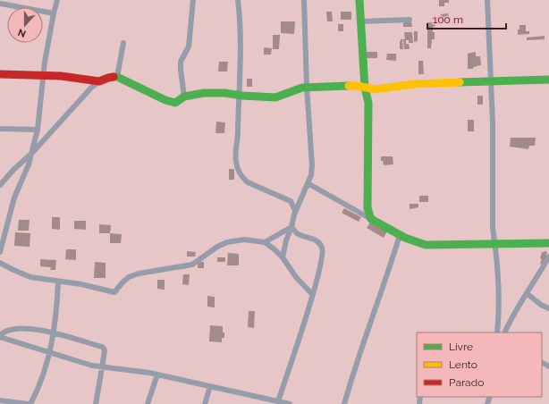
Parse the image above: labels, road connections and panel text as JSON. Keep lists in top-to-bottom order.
{
  "legend": ["Livre", "Lento", "Parado"],
  "scale_bar": "100 m",
  "north": "bottom"
}
